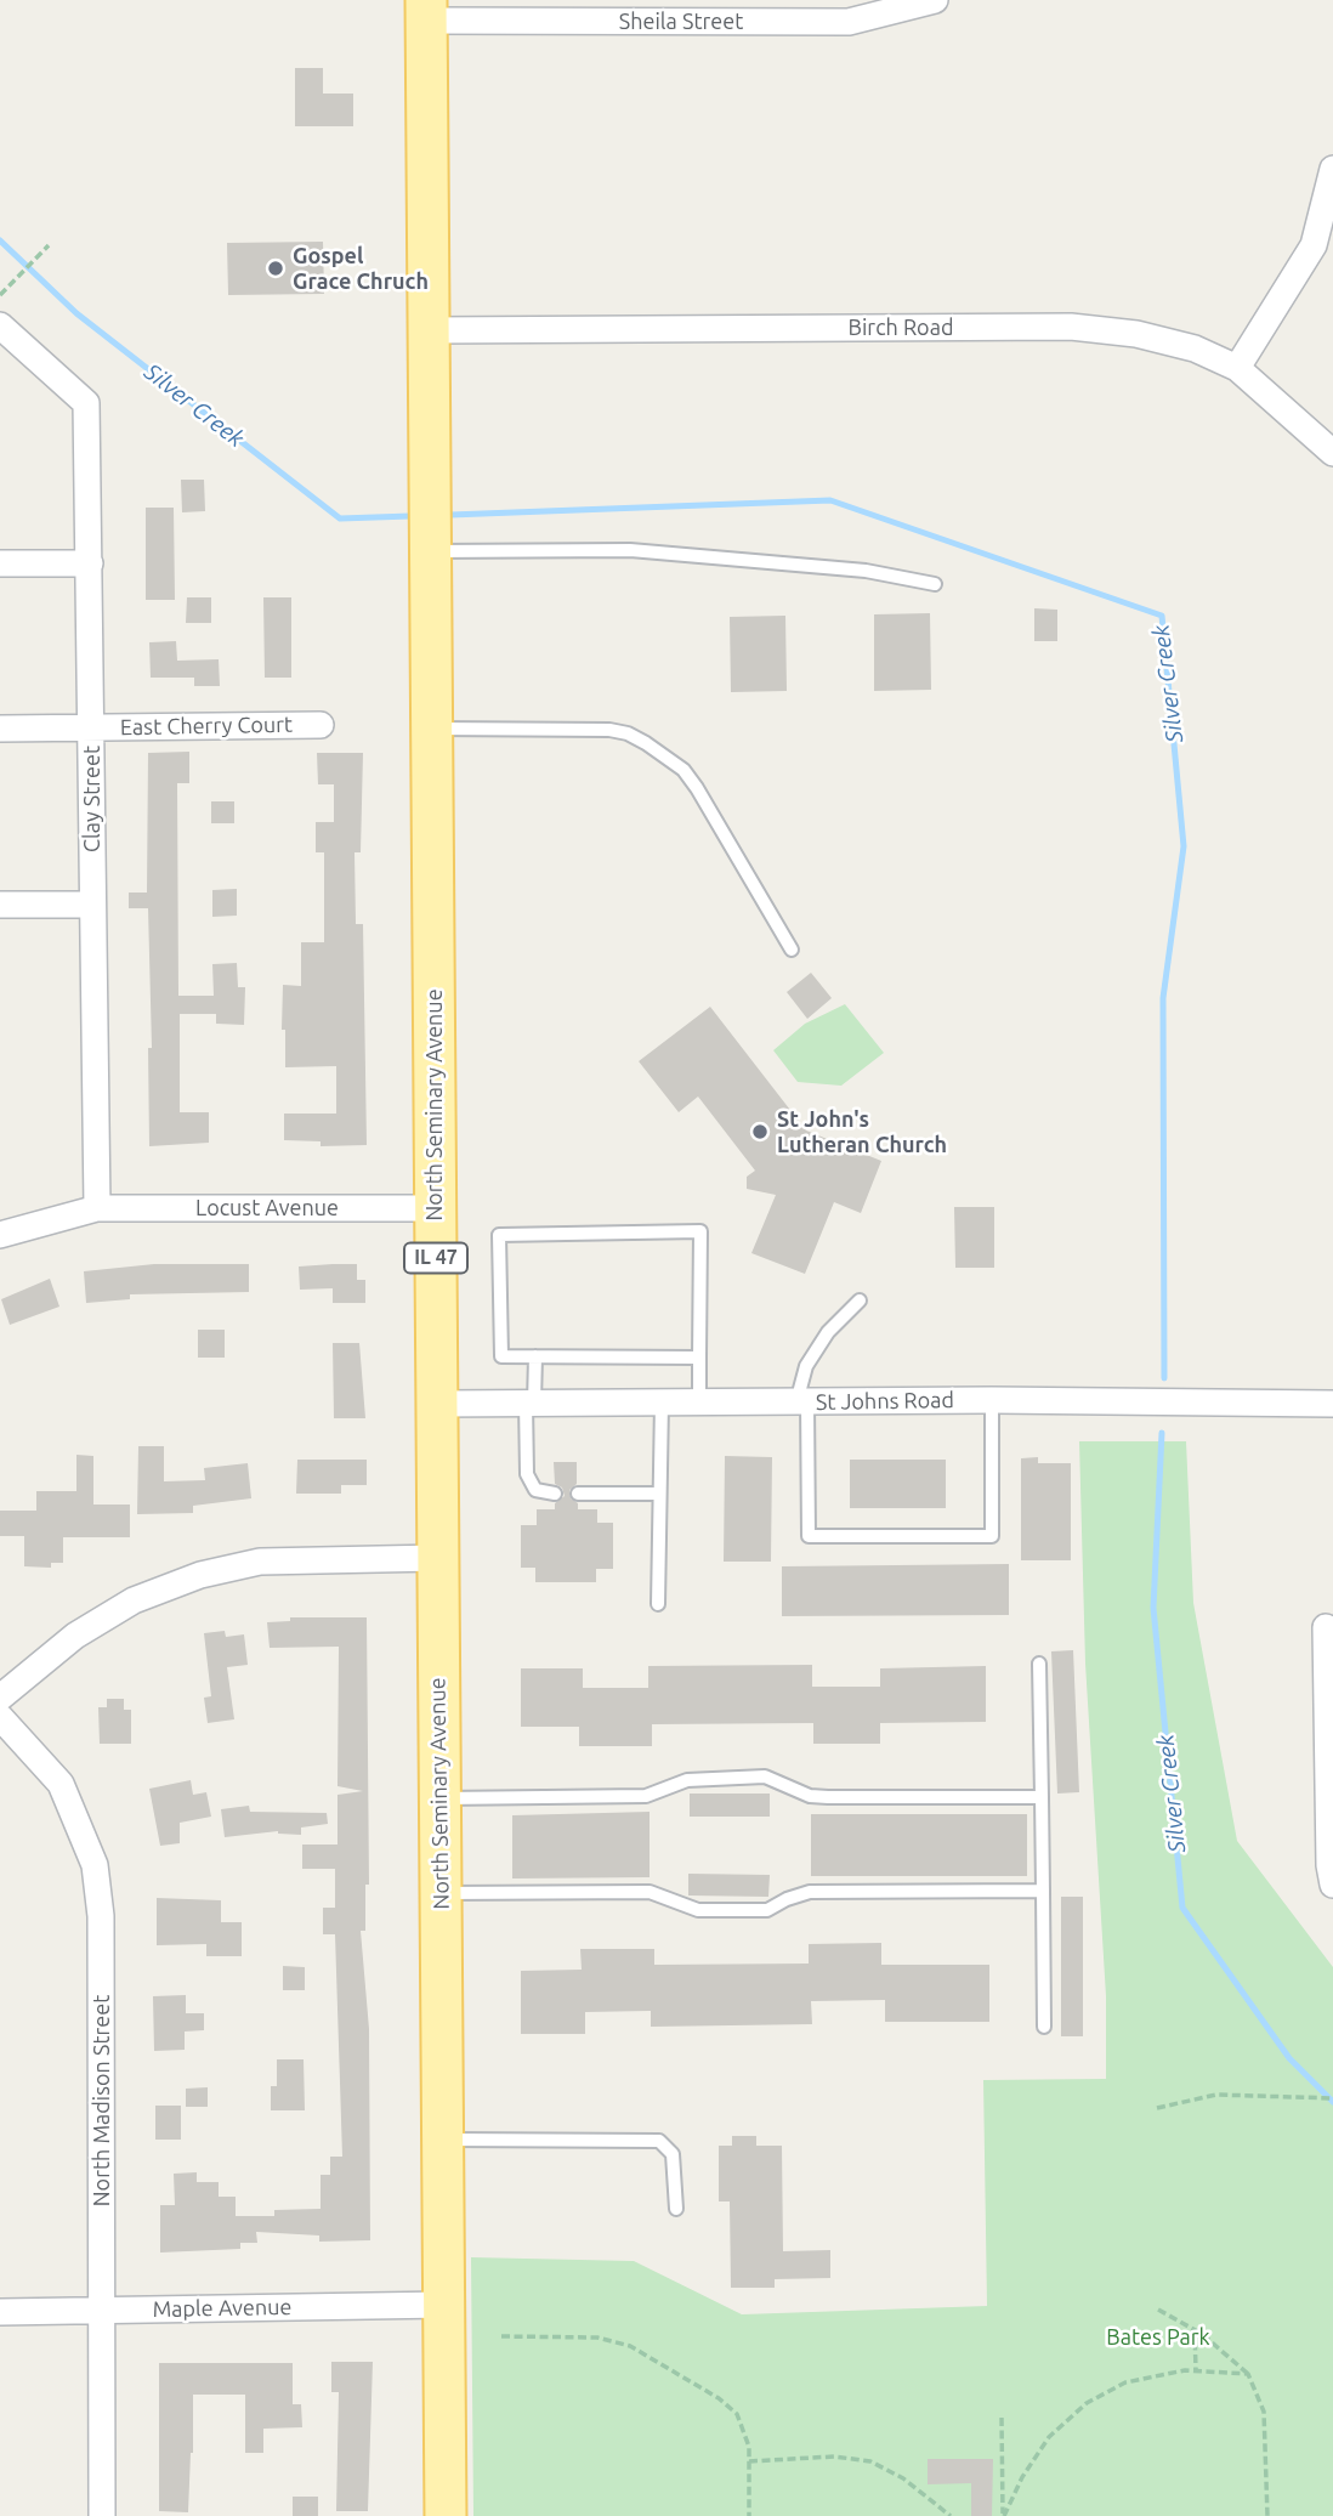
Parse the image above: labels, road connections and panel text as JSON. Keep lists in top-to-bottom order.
{
  "streets": {
    "main road": ["North Seminary Avenue", "IL 47"],
    "street": [
      "Sheila Street",
      "Birch Road",
      "East Cherry Court",
      "Clay Street",
      "Locust Avenue",
      "St Johns Road",
      "North Madison Street",
      "Maple Avenue"
    ]
  },
  "crossings": [
    ["Sheila Street", "North Seminary Avenue"],
    ["Birch Road", "North Seminary Avenue"],
    ["East Cherry Court", "Clay Street"],
    ["Clay Street", "Locust Avenue"],
    ["North Seminary Avenue", "Locust Avenue"],
    ["North Seminary Avenue", "St Johns Road"],
    ["North Seminary Avenue", "Maple Avenue"],
    ["North Madison Street", "Maple Avenue"]
  ],
  "water": ["Silver Creek"],
  "parks": ["Bates Park"],
  "places": ["Gospel Grace Chruch", "St John's Lutheran Church"]
}
